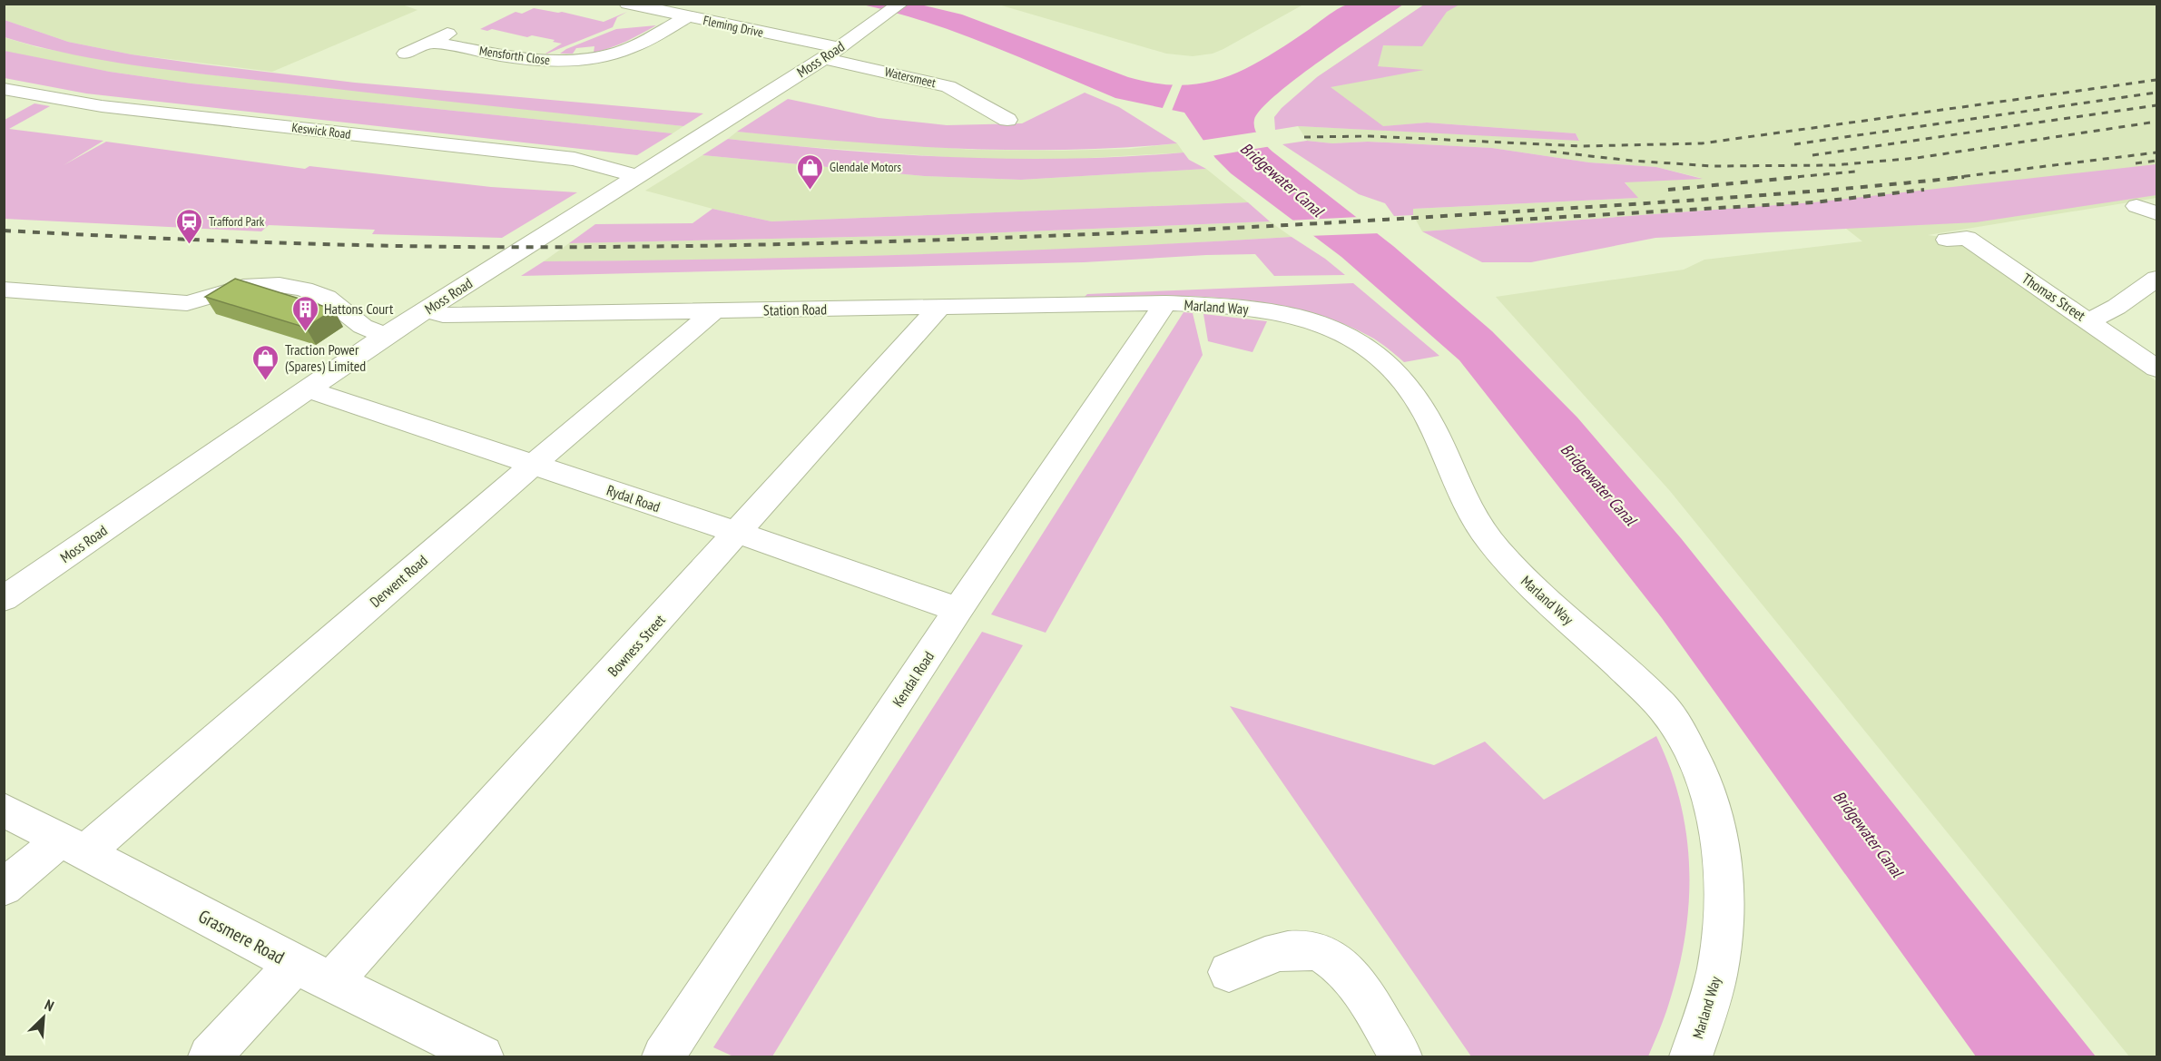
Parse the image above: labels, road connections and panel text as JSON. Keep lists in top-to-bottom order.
{
  "streets": {
    "street": [
      "Fleming Drive",
      "Mensforth Close",
      "Moss Road",
      "Watersmeet",
      "Keswick Road",
      "Thomas Street",
      "Marland Way",
      "Station Road",
      "Rydal Road",
      "Derwent Road",
      "Bowness Street",
      "Kendal Road",
      "Grasmere Road"
    ]
  },
  "crossings": [
    ["Fleming Drive", "Mensforth Close"],
    ["Fleming Drive", "Moss Road"],
    ["Fleming Drive", "Watersmeet"],
    ["Moss Road", "Watersmeet"],
    ["Moss Road", "Keswick Road"],
    ["Moss Road", "Station Road"],
    ["Moss Road", "Rydal Road"],
    ["Marland Way", "Station Road"],
    ["Marland Way", "Kendal Road"],
    ["Station Road", "Derwent Road"],
    ["Station Road", "Bowness Street"],
    ["Station Road", "Kendal Road"],
    ["Rydal Road", "Derwent Road"],
    ["Rydal Road", "Bowness Street"],
    ["Rydal Road", "Kendal Road"],
    ["Derwent Road", "Grasmere Road"],
    ["Bowness Street", "Grasmere Road"]
  ],
  "water": ["Bridgewater Canal"],
  "places": {
    "shop": ["Glendale Motors", "Traction Power (Spares) Limited"],
    "station": ["Trafford Park"],
    "building": ["Hattons Court"]
  },
  "north": "top right"
}
